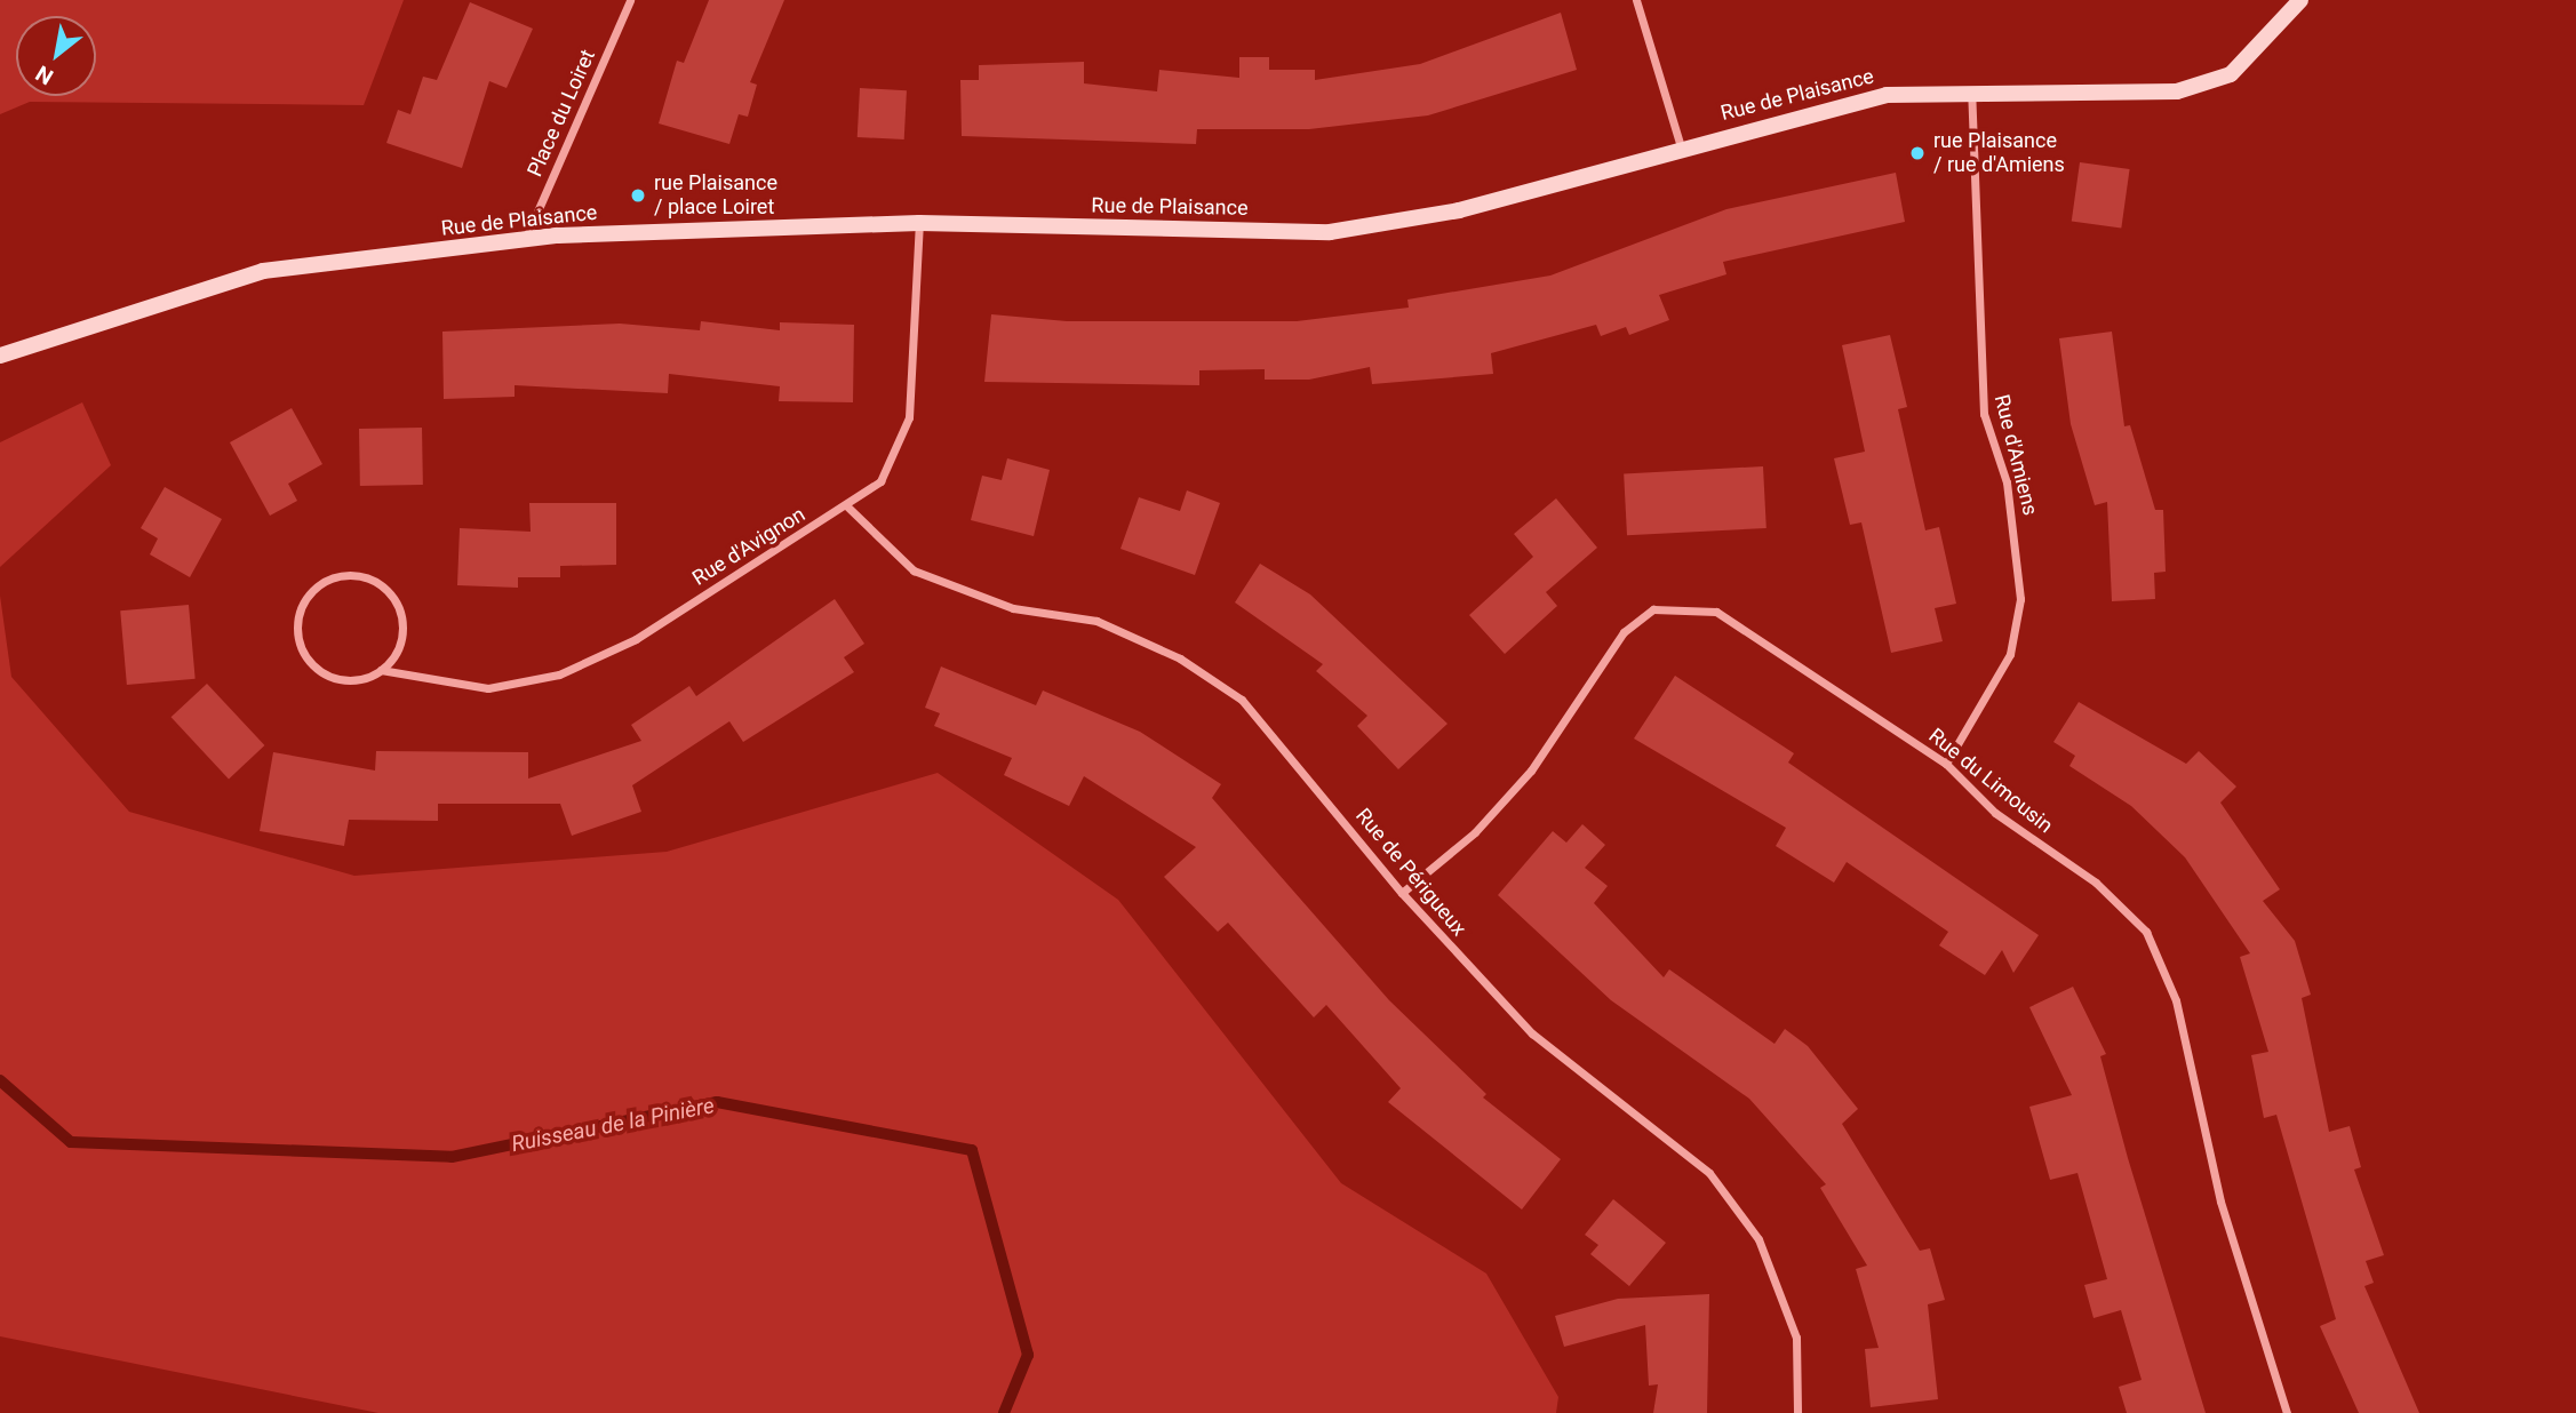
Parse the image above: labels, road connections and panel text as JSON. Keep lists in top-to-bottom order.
{
  "streets": {
    "street": [
      "Rue de Plaisance",
      "Place du Loiret",
      "Rue d'Amiens",
      "Rue d'Avignon",
      "Rue du Limousin",
      "Rue de Périgueux"
    ]
  },
  "crossings": [
    ["Rue de Plaisance", "Place du Loiret"],
    ["Rue de Plaisance", "Rue d'Amiens"],
    ["Rue de Plaisance", "Rue d'Avignon"],
    ["Rue d'Amiens", "Rue du Limousin"],
    ["Rue d'Avignon", "Rue de Périgueux"],
    ["Rue du Limousin", "Rue de Périgueux"]
  ],
  "water": ["Ruisseau de la Pinière"],
  "places": ["rue Plaisance / rue d'Amiens", "rue Plaisance / place Loiret"],
  "north": "bottom left"
}
